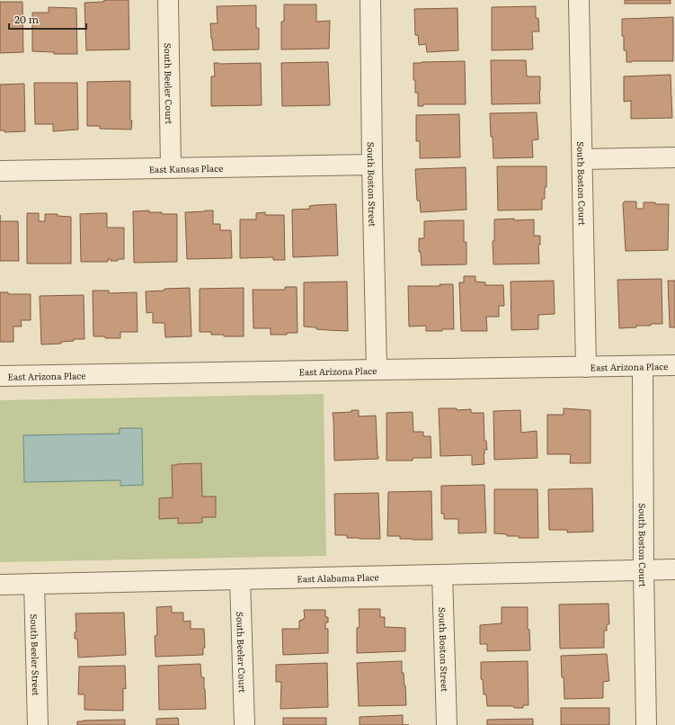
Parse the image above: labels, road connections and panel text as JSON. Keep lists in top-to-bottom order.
{
  "streets": {
    "street": [
      "South Beeler Court",
      "East Kansas Place",
      "South Boston Court",
      "South Boston Street",
      "East Arizona Place",
      "East Alabama Place",
      "South Beeler Street"
    ]
  },
  "crossings": [
    ["South Beeler Court", "East Kansas Place"],
    ["South Beeler Court", "East Alabama Place"],
    ["East Kansas Place", "South Boston Street"],
    ["South Boston Court", "East Arizona Place"],
    ["South Boston Court", "East Alabama Place"],
    ["South Boston Street", "East Arizona Place"],
    ["South Boston Street", "East Alabama Place"],
    ["East Alabama Place", "South Beeler Street"]
  ],
  "scale_bar": "20 m"
}
